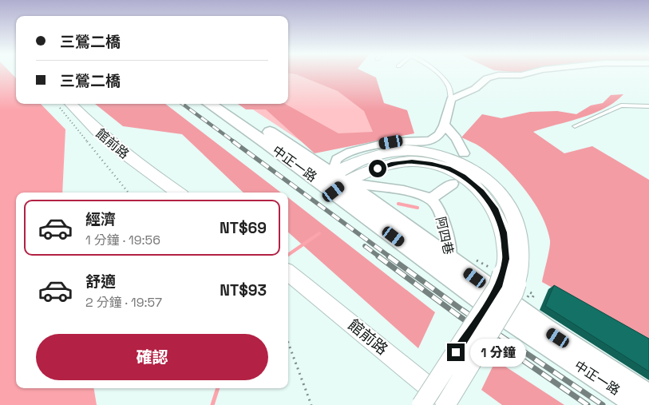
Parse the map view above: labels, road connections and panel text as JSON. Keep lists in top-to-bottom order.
{
  "streets": {
    "main road": ["中正一路"],
    "street": ["館前路", "阿四巷"]
  },
  "crossings": [
    ["中正一路", "阿四巷"]
  ],
  "page": {
    "banner": ["三鶯二橋", "三鶯二橋"],
    "list": [
      {
        "name": "經濟",
        "note": "1 分鐘 · 19:56",
        "value": "NT$69"
      },
      {
        "name": "舒適",
        "note": "2 分鐘 · 19:57",
        "value": "NT$93"
      }
    ],
    "buttons": "確認",
    "bubble": "1 分鐘"
  }
}
